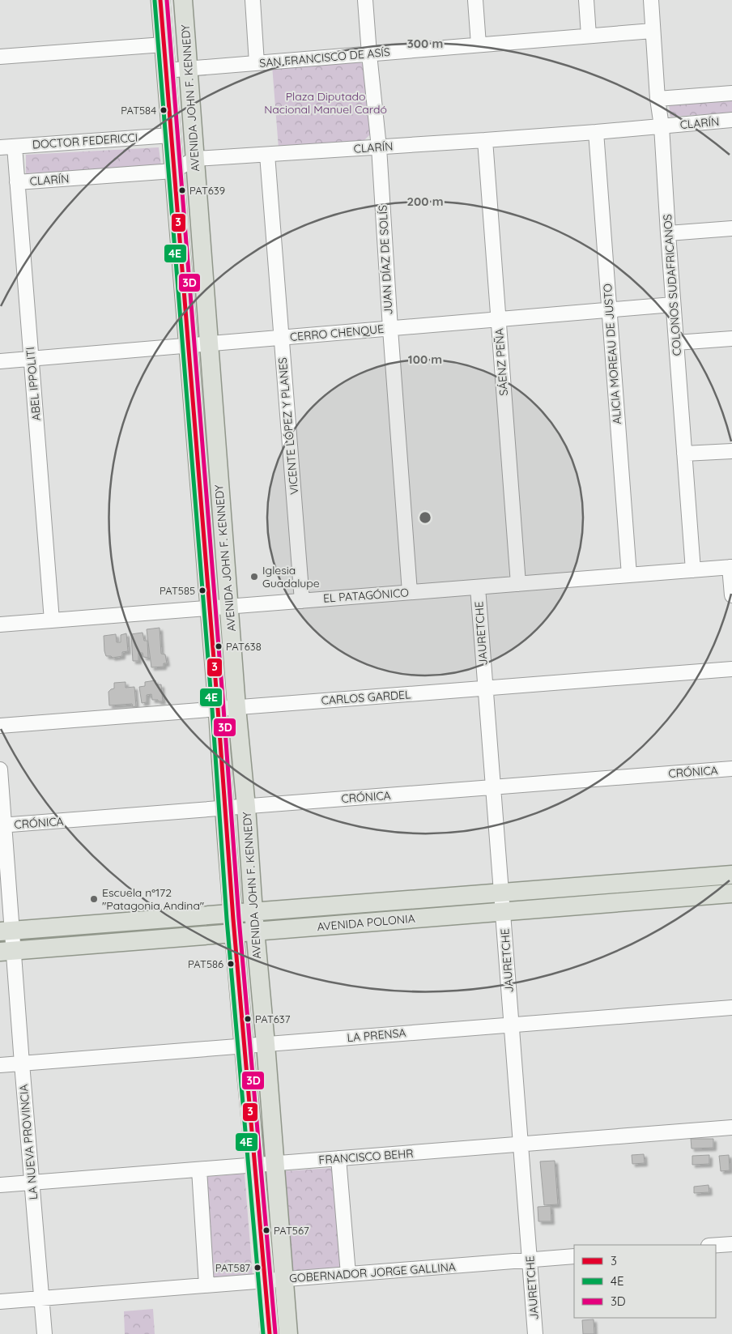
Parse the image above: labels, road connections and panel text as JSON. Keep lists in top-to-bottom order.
{
  "streets": {
    "main road": ["AVENIDA JOHN F. KENNEDY", "AVENIDA POLONIA"],
    "street": [
      "SAN FRANCISCO DE ASÍS",
      "CLARÍN",
      "DOCTOR FEDERICCI",
      "JUAN DÍAZ DE SOLÍS",
      "COLONOS SUDAFRICANOS",
      "CERRO CHENQUE",
      "ALICIA MOREAU DE JUSTO",
      "SÁENZ PEÑA",
      "ABEL IPPOLITI",
      "VICENTE LÓPEZ Y PLANES",
      "EL PATAGÓNICO",
      "JAURETCHE",
      "CARLOS GARDEL",
      "CRÓNICA",
      "LA PRENSA",
      "LA NUEVA PROVINCIA",
      "FRANCISCO BEHR",
      "GOBERNADOR JORGE GALLINA"
    ]
  },
  "crossings": [
    ["SAN FRANCISCO DE ASÍS", "AVENIDA JOHN F. KENNEDY"],
    ["SAN FRANCISCO DE ASÍS", "JUAN DÍAZ DE SOLÍS"],
    ["SAN FRANCISCO DE ASÍS", "COLONOS SUDAFRICANOS"],
    ["AVENIDA JOHN F. KENNEDY", "CLARÍN"],
    ["AVENIDA JOHN F. KENNEDY", "DOCTOR FEDERICCI"],
    ["AVENIDA JOHN F. KENNEDY", "CERRO CHENQUE"],
    ["AVENIDA JOHN F. KENNEDY", "EL PATAGÓNICO"],
    ["AVENIDA JOHN F. KENNEDY", "CARLOS GARDEL"],
    ["AVENIDA JOHN F. KENNEDY", "CRÓNICA"],
    ["AVENIDA JOHN F. KENNEDY", "AVENIDA POLONIA"],
    ["AVENIDA JOHN F. KENNEDY", "LA PRENSA"],
    ["AVENIDA JOHN F. KENNEDY", "FRANCISCO BEHR"],
    ["AVENIDA JOHN F. KENNEDY", "GOBERNADOR JORGE GALLINA"],
    ["CLARÍN", "JUAN DÍAZ DE SOLÍS"],
    ["CLARÍN", "COLONOS SUDAFRICANOS"],
    ["CLARÍN", "ALICIA MOREAU DE JUSTO"],
    ["CLARÍN", "SÁENZ PEÑA"],
    ["CLARÍN", "ABEL IPPOLITI"],
    ["CLARÍN", "VICENTE LÓPEZ Y PLANES"],
    ["DOCTOR FEDERICCI", "ABEL IPPOLITI"],
    ["JUAN DÍAZ DE SOLÍS", "CERRO CHENQUE"],
    ["JUAN DÍAZ DE SOLÍS", "EL PATAGÓNICO"],
    ["COLONOS SUDAFRICANOS", "CERRO CHENQUE"],
    ["COLONOS SUDAFRICANOS", "EL PATAGÓNICO"],
    ["CERRO CHENQUE", "ALICIA MOREAU DE JUSTO"],
    ["CERRO CHENQUE", "SÁENZ PEÑA"],
    ["CERRO CHENQUE", "ABEL IPPOLITI"],
    ["CERRO CHENQUE", "VICENTE LÓPEZ Y PLANES"],
    ["ALICIA MOREAU DE JUSTO", "EL PATAGÓNICO"],
    ["SÁENZ PEÑA", "EL PATAGÓNICO"],
    ["ABEL IPPOLITI", "EL PATAGÓNICO"],
    ["VICENTE LÓPEZ Y PLANES", "EL PATAGÓNICO"],
    ["EL PATAGÓNICO", "JAURETCHE"],
    ["JAURETCHE", "CARLOS GARDEL"],
    ["JAURETCHE", "CRÓNICA"],
    ["JAURETCHE", "AVENIDA POLONIA"],
    ["JAURETCHE", "LA PRENSA"],
    ["JAURETCHE", "FRANCISCO BEHR"],
    ["JAURETCHE", "GOBERNADOR JORGE GALLINA"],
    ["AVENIDA POLONIA", "LA NUEVA PROVINCIA"],
    ["LA PRENSA", "LA NUEVA PROVINCIA"],
    ["LA NUEVA PROVINCIA", "FRANCISCO BEHR"],
    ["LA NUEVA PROVINCIA", "GOBERNADOR JORGE GALLINA"]
  ],
  "parks": ["Plaza Diputado Nacional Manuel Cardó"],
  "places": [
    "PAT584",
    "PAT639",
    "Iglesia Guadalupe",
    "PAT585",
    "PAT638",
    "Escuela n°172 \"Patagonia Andina\"",
    "PAT586",
    "PAT637",
    "PAT567",
    "PAT587"
  ],
  "lines": ["transit line 3", "transit line 3D", "transit line 4E"],
  "legend": ["3", "4E", "3D"],
  "rings": ["300 m", "200 m", "100 m"]
}
